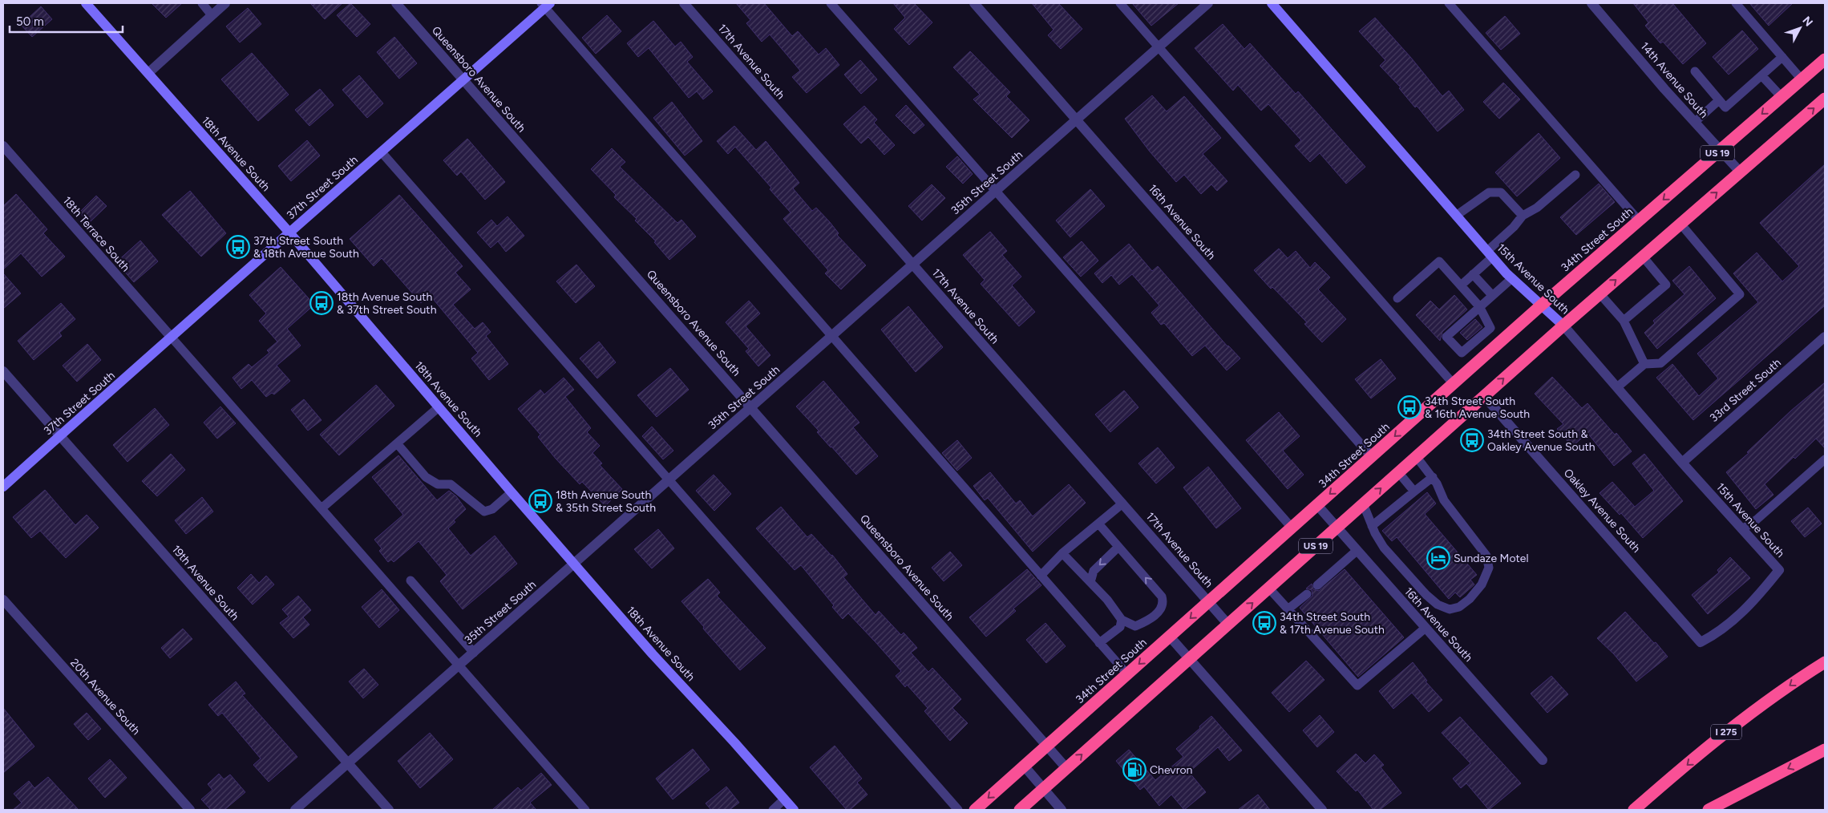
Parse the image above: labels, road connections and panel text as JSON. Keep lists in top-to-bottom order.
{
  "streets": {
    "highway": ["US 19", "34th Street South", "I 275"],
    "street": [
      "17th Avenue South",
      "Queensboro Avenue South",
      "14th Avenue South",
      "18th Avenue South",
      "35th Street South",
      "37th Street South",
      "16th Avenue South",
      "18th Terrace South",
      "15th Avenue South",
      "33rd Street South",
      "Oakley Avenue South",
      "19th Avenue South",
      "20th Avenue South"
    ]
  },
  "crossings": [
    ["17th Avenue South", "US 19"],
    ["17th Avenue South", "35th Street South"],
    ["17th Avenue South", "34th Street South"],
    ["Queensboro Avenue South", "US 19"],
    ["Queensboro Avenue South", "35th Street South"],
    ["Queensboro Avenue South", "37th Street South"],
    ["Queensboro Avenue South", "34th Street South"],
    ["14th Avenue South", "US 19"],
    ["14th Avenue South", "34th Street South"],
    ["US 19", "16th Avenue South"],
    ["US 19", "15th Avenue South"],
    ["US 19", "Oakley Avenue South"],
    ["18th Avenue South", "35th Street South"],
    ["18th Avenue South", "37th Street South"],
    ["35th Street South", "16th Avenue South"],
    ["35th Street South", "19th Avenue South"],
    ["37th Street South", "18th Terrace South"],
    ["37th Street South", "19th Avenue South"],
    ["16th Avenue South", "34th Street South"],
    ["34th Street South", "15th Avenue South"],
    ["15th Avenue South", "33rd Street South"],
    ["15th Avenue South", "Oakley Avenue South"]
  ],
  "places": {
    "bus stop": [
      "37th Street South & 18th Avenue South",
      "18th Avenue South & 37th Street South",
      "34th Street South & 16th Avenue South",
      "34th Street South & Oakley Avenue South",
      "18th Avenue South & 35th Street South",
      "34th Street South & 17th Avenue South"
    ],
    "hotel": ["Sundaze Motel"],
    "fuel station": ["Chevron"]
  },
  "scale_bar": "50 m",
  "north": "top right"
}
